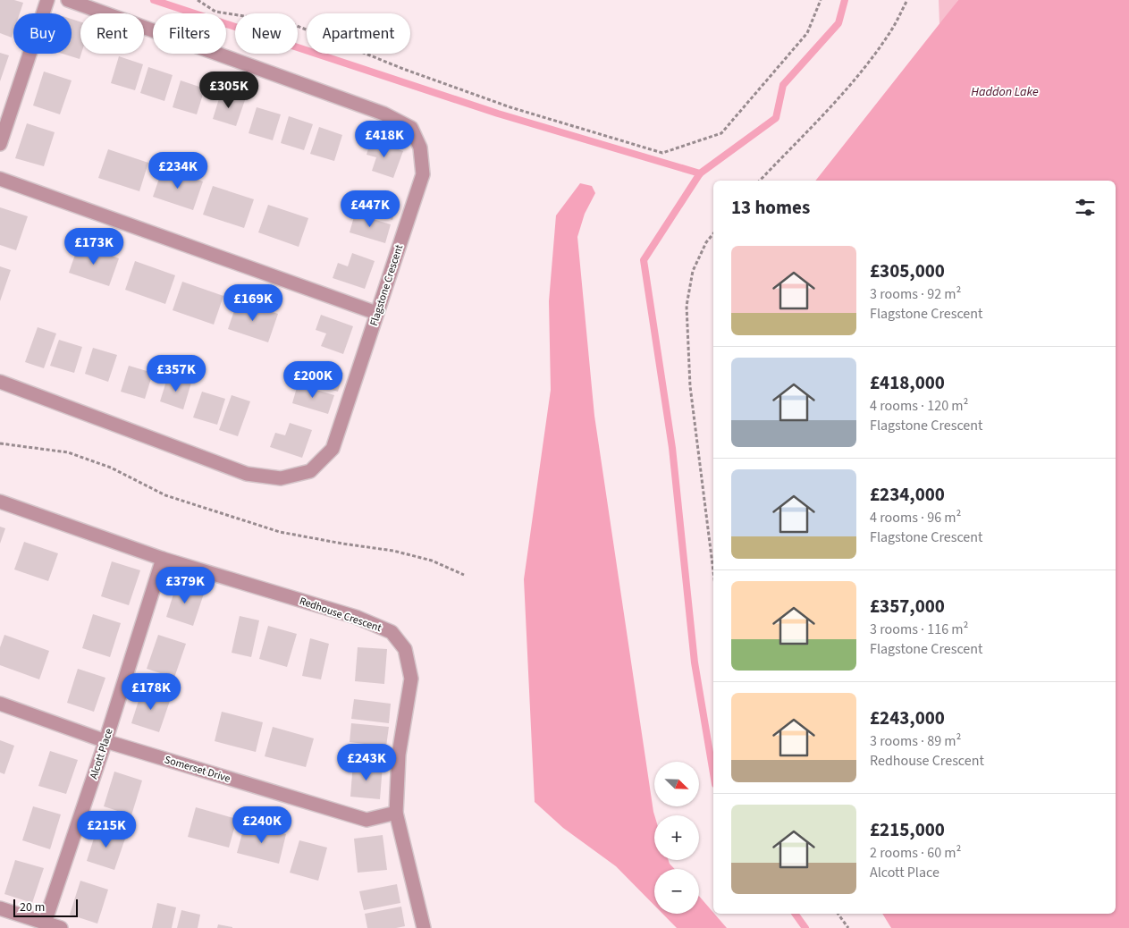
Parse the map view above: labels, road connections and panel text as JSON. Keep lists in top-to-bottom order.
{
  "streets": {
    "street": [
      "Flagstone Crescent",
      "Redhouse Crescent",
      "Alcott Place",
      "Somerset Drive"
    ]
  },
  "crossings": [
    ["Redhouse Crescent", "Alcott Place"],
    ["Redhouse Crescent", "Somerset Drive"],
    ["Alcott Place", "Somerset Drive"]
  ],
  "water": ["Haddon Lake"],
  "scale_bar": "20 m",
  "north": "bottom right",
  "page": {
    "chip": [
      "Buy",
      "Rent",
      "Filters",
      "New",
      "Apartment"
    ],
    "price": [
      "£305K",
      "£418K",
      "£234K",
      "£447K",
      "£173K",
      "£169K",
      "£357K",
      "£200K",
      "£379K",
      "£178K",
      "£243K",
      "£240K",
      "£215K"
    ],
    "heading": "13 homes",
    "list": [
      {
        "name": "£305,000",
        "note": "3 rooms · 92 m² · Flagstone Crescent"
      },
      {
        "name": "£418,000",
        "note": "4 rooms · 120 m² · Flagstone Crescent"
      },
      {
        "name": "£234,000",
        "note": "4 rooms · 96 m² · Flagstone Crescent"
      },
      {
        "name": "£357,000",
        "note": "3 rooms · 116 m² · Flagstone Crescent"
      },
      {
        "name": "£243,000",
        "note": "3 rooms · 89 m² · Redhouse Crescent"
      },
      {
        "name": "£215,000",
        "note": "2 rooms · 60 m² · Alcott Place"
      }
    ],
    "map_buttons": ["+", "−"],
    "scale": "20 m"
  }
}
